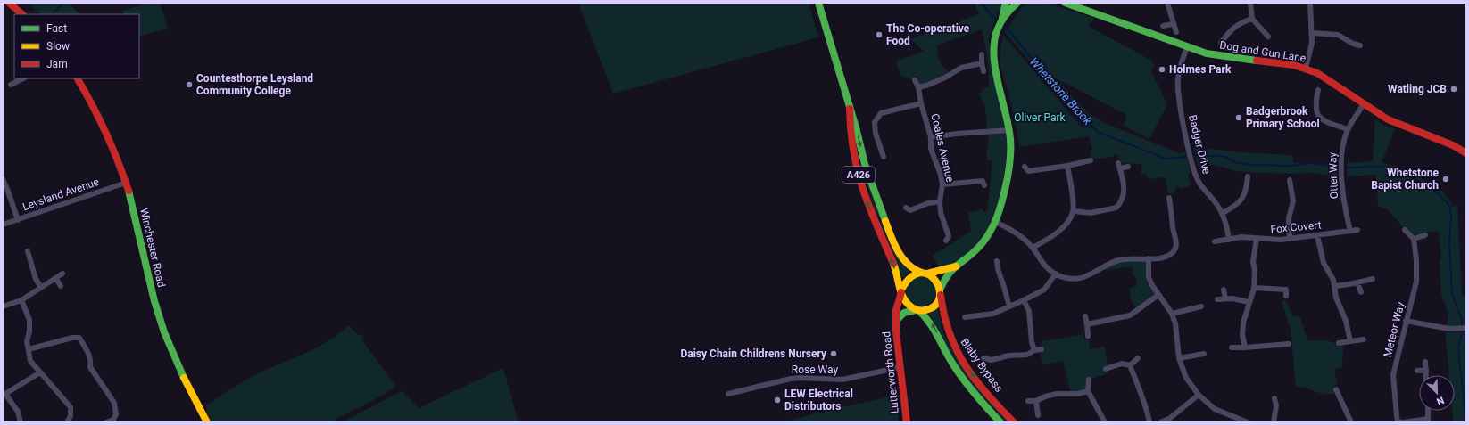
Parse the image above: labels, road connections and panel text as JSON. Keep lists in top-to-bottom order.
{
  "streets": {
    "street": [
      "Dog and Gun Lane",
      "Badger Drive",
      "Coales Avenue",
      "A426",
      "Otter Way",
      "Leysland Avenue",
      "Fox Covert",
      "Winchester Road",
      "Meteor Way",
      "Blaby Bypass",
      "Rose Way",
      "Lutterworth Road"
    ]
  },
  "crossings": [
    ["Dog and Gun Lane", "Badger Drive"],
    ["Dog and Gun Lane", "Otter Way"],
    ["Badger Drive", "Fox Covert"],
    ["A426", "Blaby Bypass"],
    ["A426", "Lutterworth Road"],
    ["Otter Way", "Fox Covert"],
    ["Leysland Avenue", "Winchester Road"],
    ["Blaby Bypass", "Lutterworth Road"],
    ["Rose Way", "Lutterworth Road"]
  ],
  "water": ["Whetstone Brook"],
  "parks": ["Oliver Park"],
  "places": [
    "The Co-operative Food",
    "Holmes Park",
    "Countesthorpe Leysland Community College",
    "Watling JCB",
    "Badgerbrook Primary School",
    "Whetstone Bapist Church",
    "Daisy Chain Childrens Nursery",
    "LEW Electrical Distributors"
  ],
  "legend": ["Fast", "Slow", "Jam"],
  "north": "bottom right"
}
